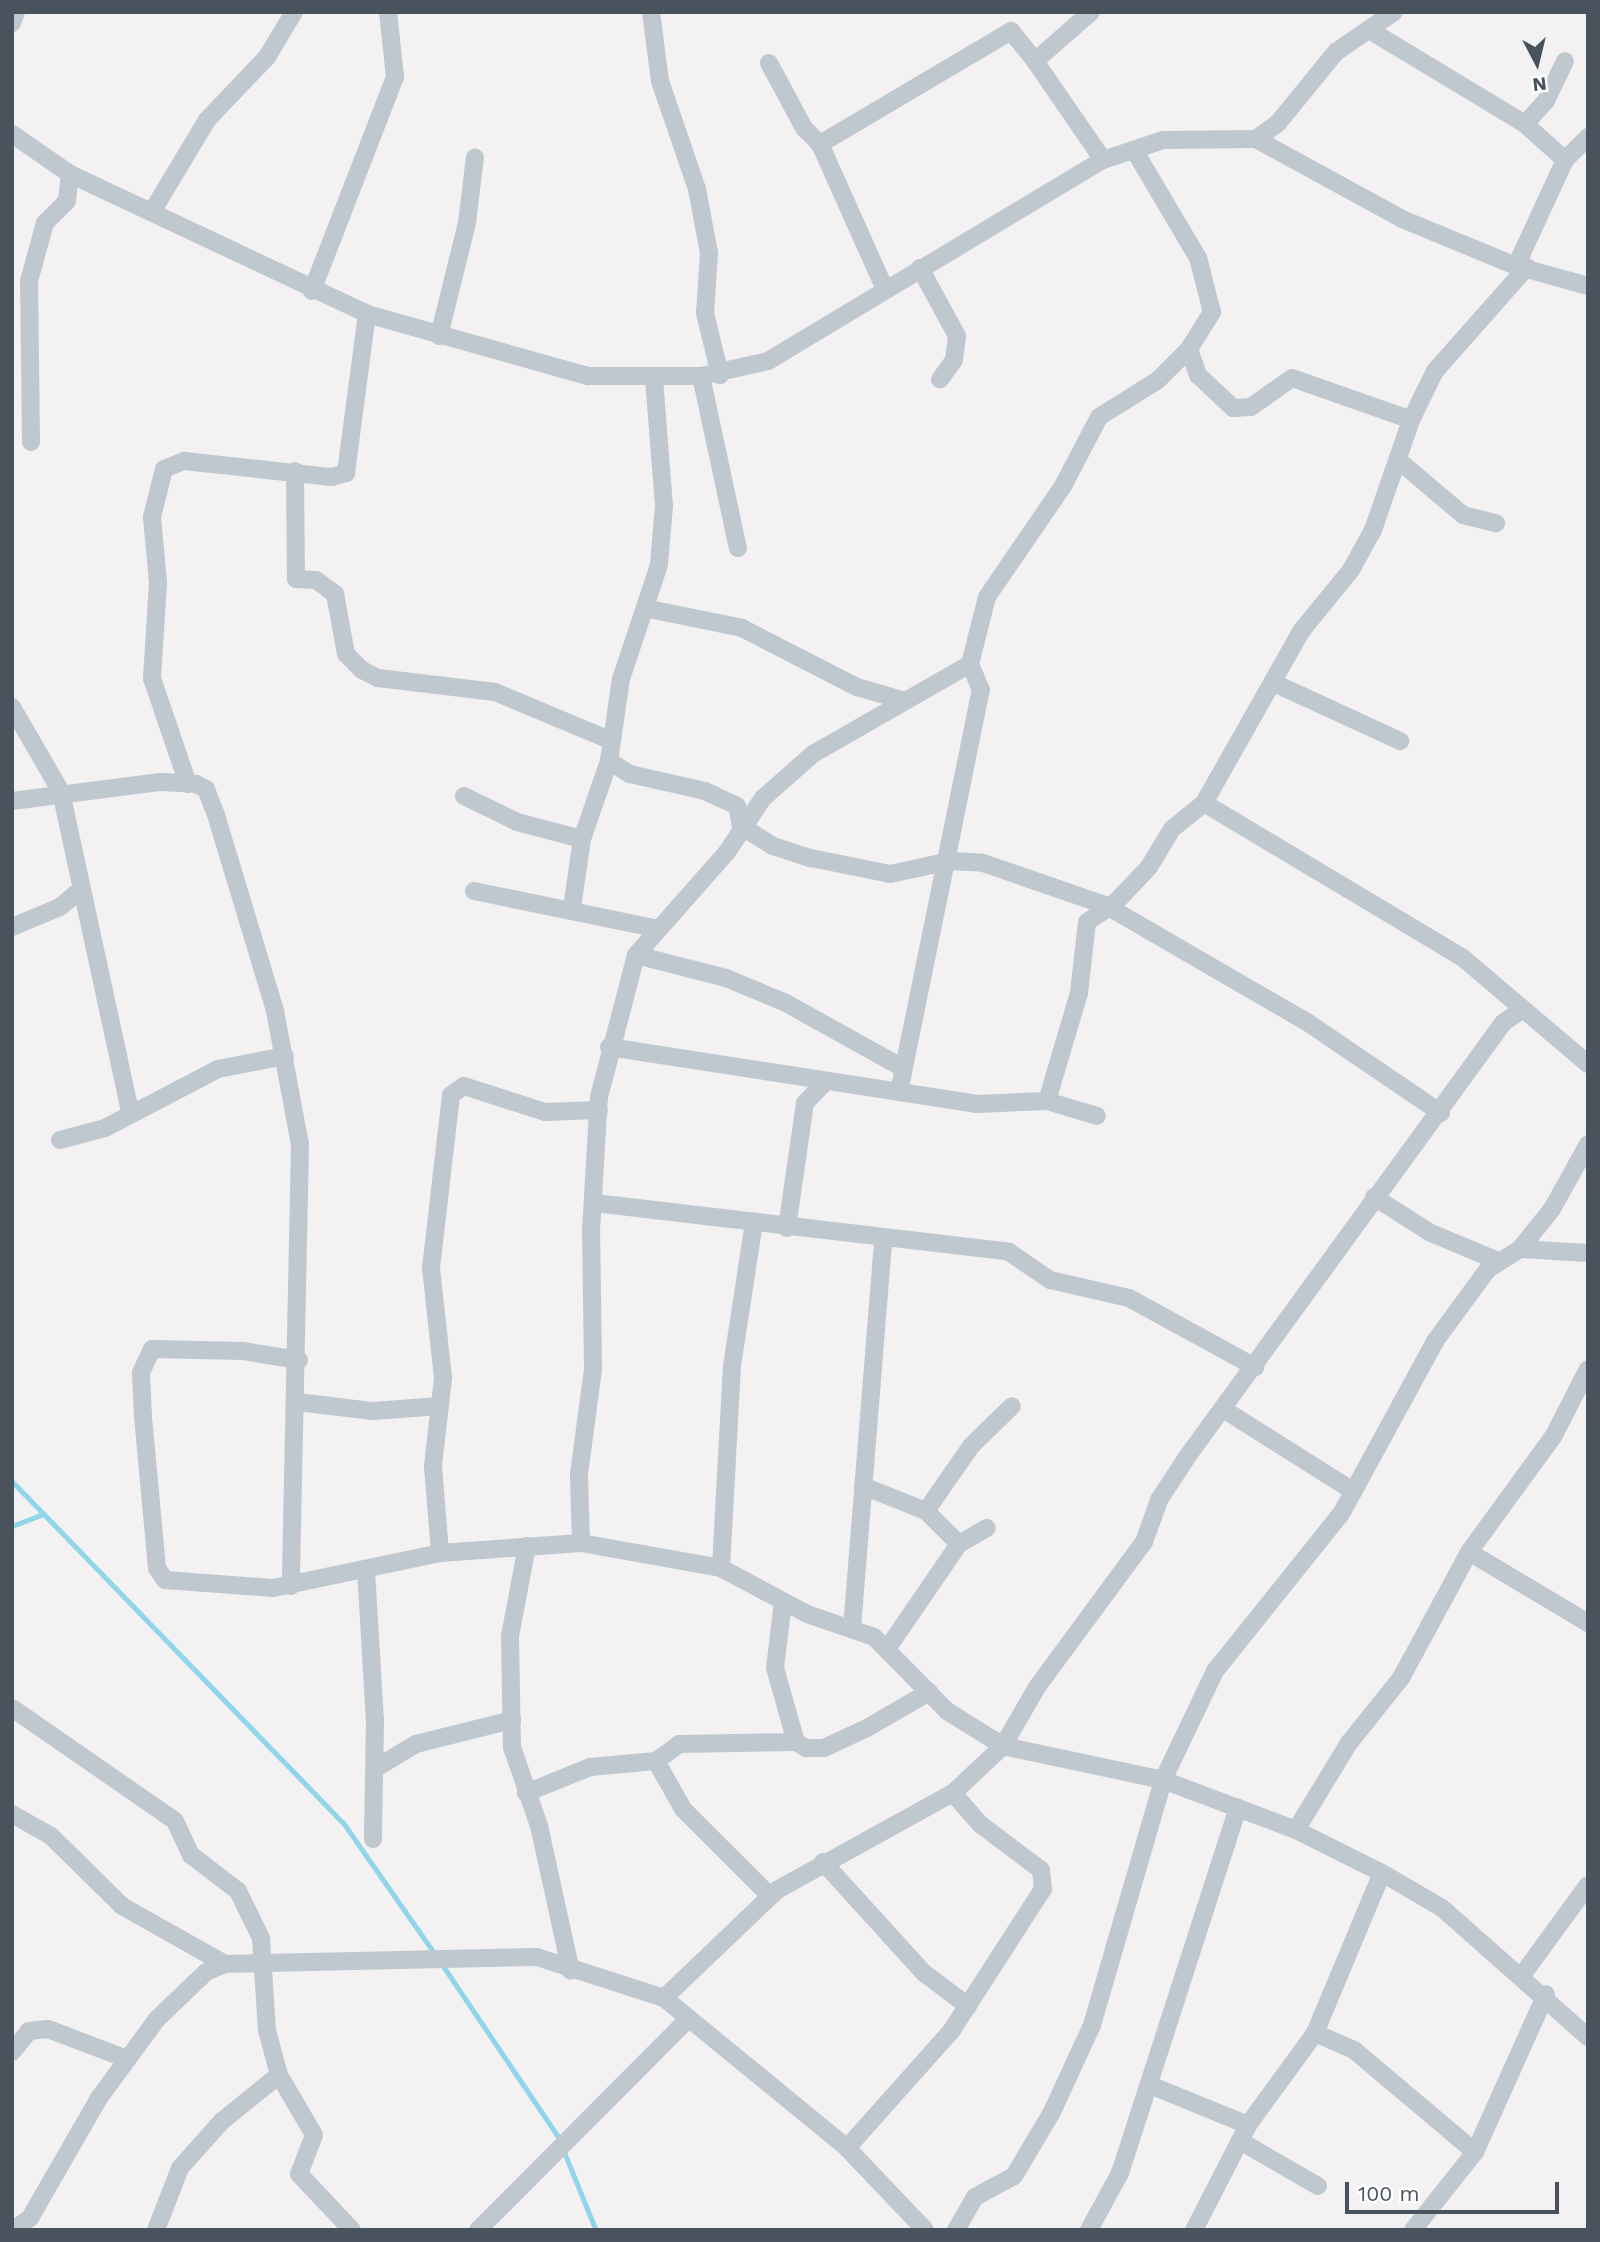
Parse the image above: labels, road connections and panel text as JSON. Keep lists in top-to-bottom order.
{
  "scale_bar": "100 m",
  "north": "bottom"
}
